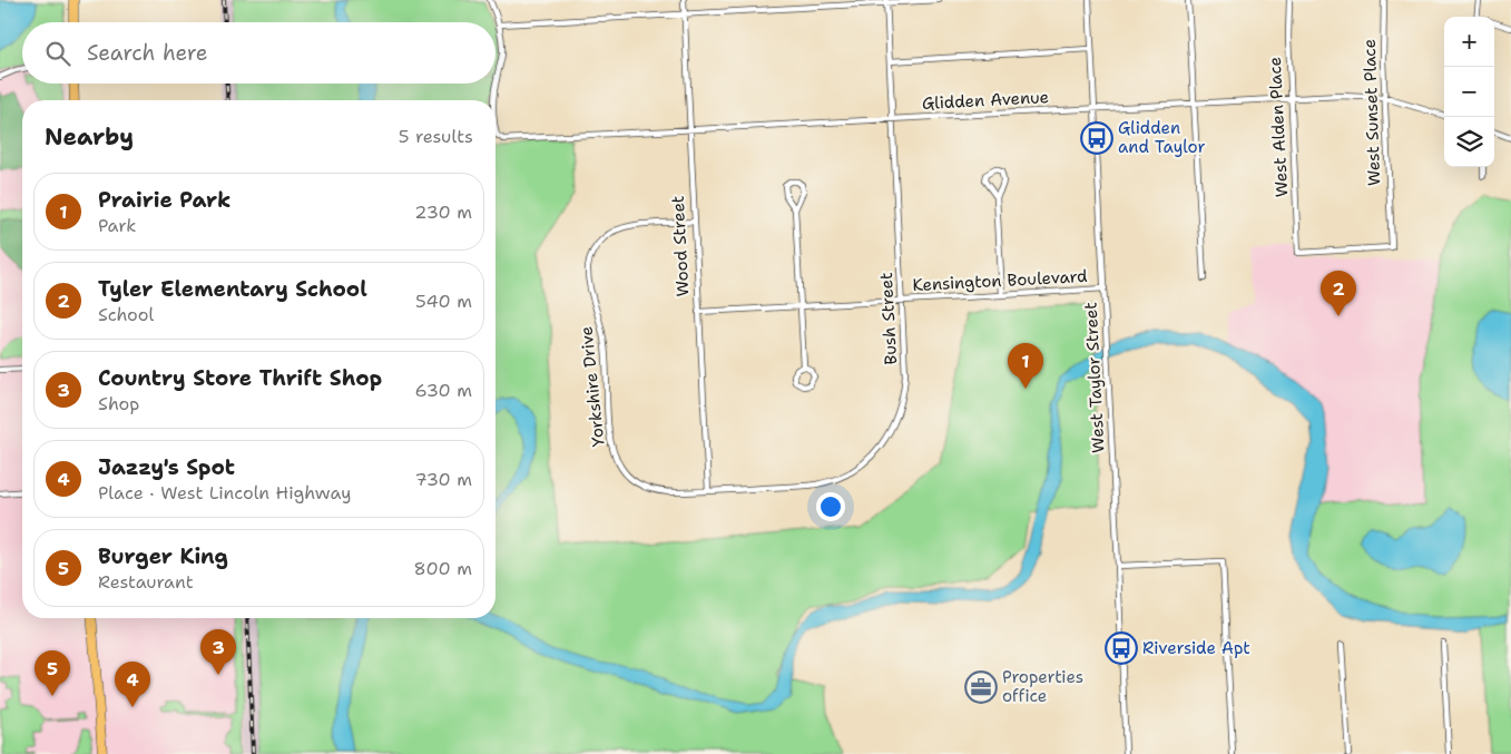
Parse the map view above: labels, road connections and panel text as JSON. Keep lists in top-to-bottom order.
{
  "streets": {
    "street": [
      "Glidden Avenue",
      "West Sunset Place",
      "West Alden Place",
      "Wood Street",
      "Kensington Boulevard",
      "Bush Street",
      "West Taylor Street",
      "Yorkshire Drive"
    ]
  },
  "crossings": [
    ["Glidden Avenue", "West Sunset Place"],
    ["Glidden Avenue", "West Alden Place"],
    ["Glidden Avenue", "Wood Street"],
    ["Glidden Avenue", "Bush Street"],
    ["Glidden Avenue", "West Taylor Street"],
    ["West Sunset Place", "West Alden Place"],
    ["Wood Street", "Kensington Boulevard"],
    ["Wood Street", "Bush Street"],
    ["Wood Street", "Yorkshire Drive"],
    ["Kensington Boulevard", "Bush Street"],
    ["Kensington Boulevard", "West Taylor Street"],
    ["Bush Street", "Yorkshire Drive"]
  ],
  "places": {
    "bus stop": ["Glidden and Taylor", "Riverside Apt"],
    "office": ["Properties office"]
  },
  "page": {
    "map_buttons": ["+", "−"],
    "search": "Search here",
    "heading": ["Nearby", "5 results"],
    "list": [
      {
        "mark": "1",
        "name": "Prairie Park",
        "note": "Park",
        "value": "230 m"
      },
      {
        "mark": "2",
        "name": "Tyler Elementary School",
        "note": "School",
        "value": "540 m"
      },
      {
        "mark": "3",
        "name": "Country Store Thrift Shop",
        "note": "Shop",
        "value": "630 m"
      },
      {
        "mark": "4",
        "name": "Jazzy's Spot",
        "note": "Place · West Lincoln Highway",
        "value": "730 m"
      },
      {
        "mark": "5",
        "name": "Burger King",
        "note": "Restaurant",
        "value": "800 m"
      }
    ],
    "pins": [
      "2",
      "1",
      "3",
      "5",
      "4"
    ]
  }
}
